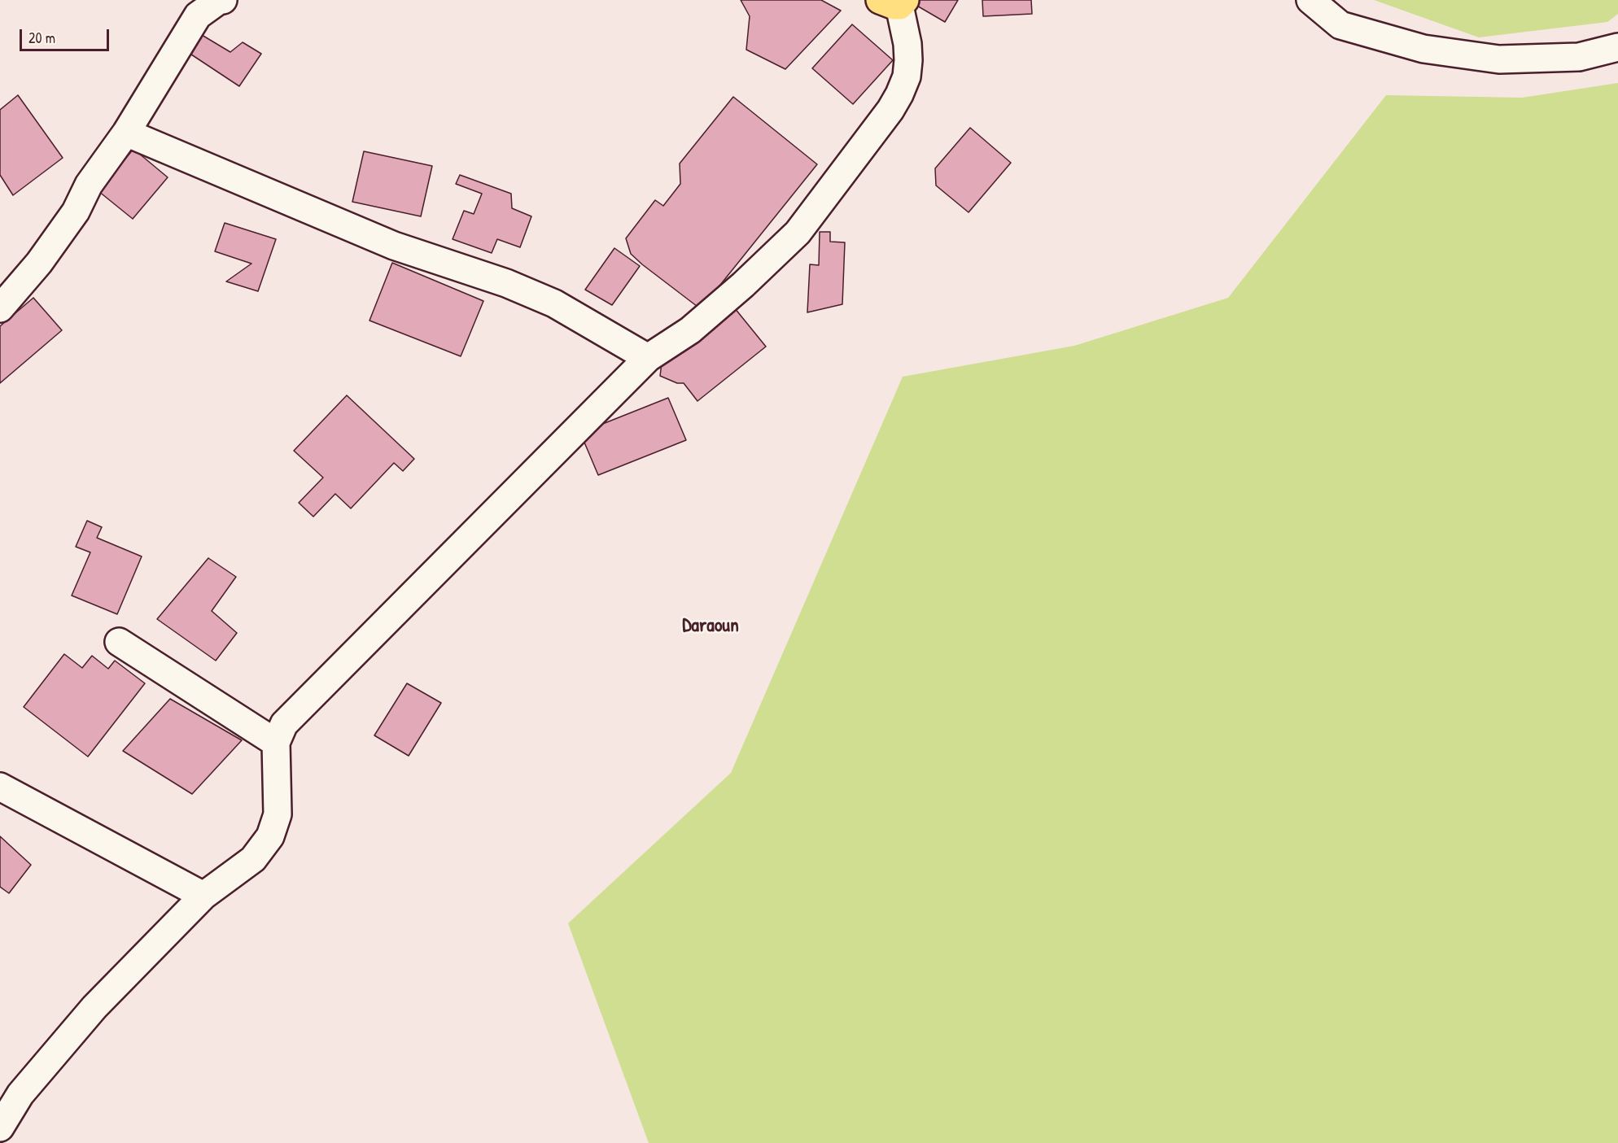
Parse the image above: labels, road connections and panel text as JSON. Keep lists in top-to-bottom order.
{
  "districts": ["Daraoun"],
  "scale_bar": "20 m"
}
